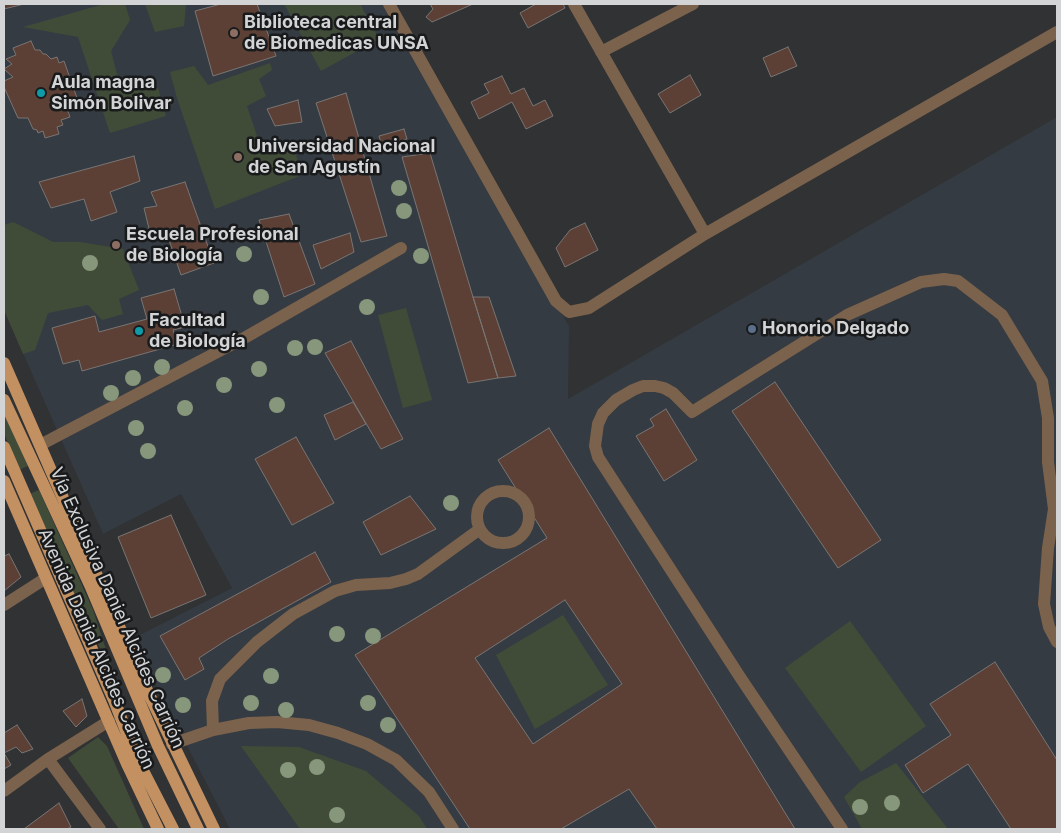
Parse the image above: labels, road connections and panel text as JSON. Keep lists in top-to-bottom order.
{
  "streets": {
    "main road": ["Vía Exclusiva Daniel Alcides Carrión", "Avenida Daniel Alcides Carrión"]
  },
  "places": [
    "Biblioteca central de Biomedicas UNSA",
    "Aula magna Simón Bolivar",
    "Universidad Nacional de San Agustín",
    "Escuela Profesional de Biología",
    "Honorio Delgado",
    "Facultad de Biología"
  ]
}
